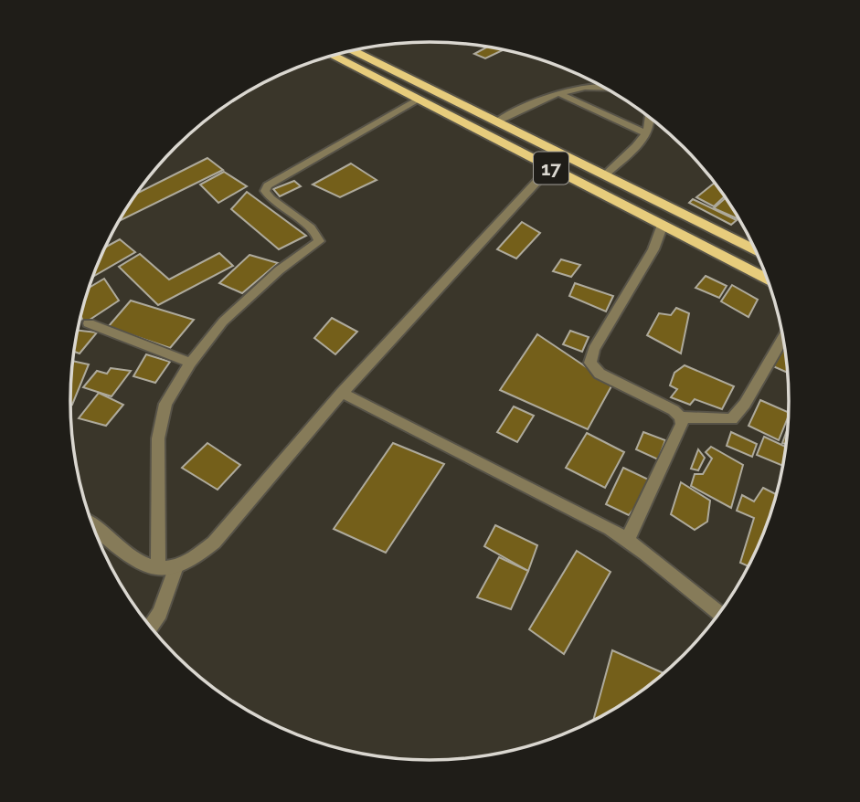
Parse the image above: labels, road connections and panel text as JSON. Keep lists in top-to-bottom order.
{
  "streets": {
    "highway": ["17"]
  }
}
